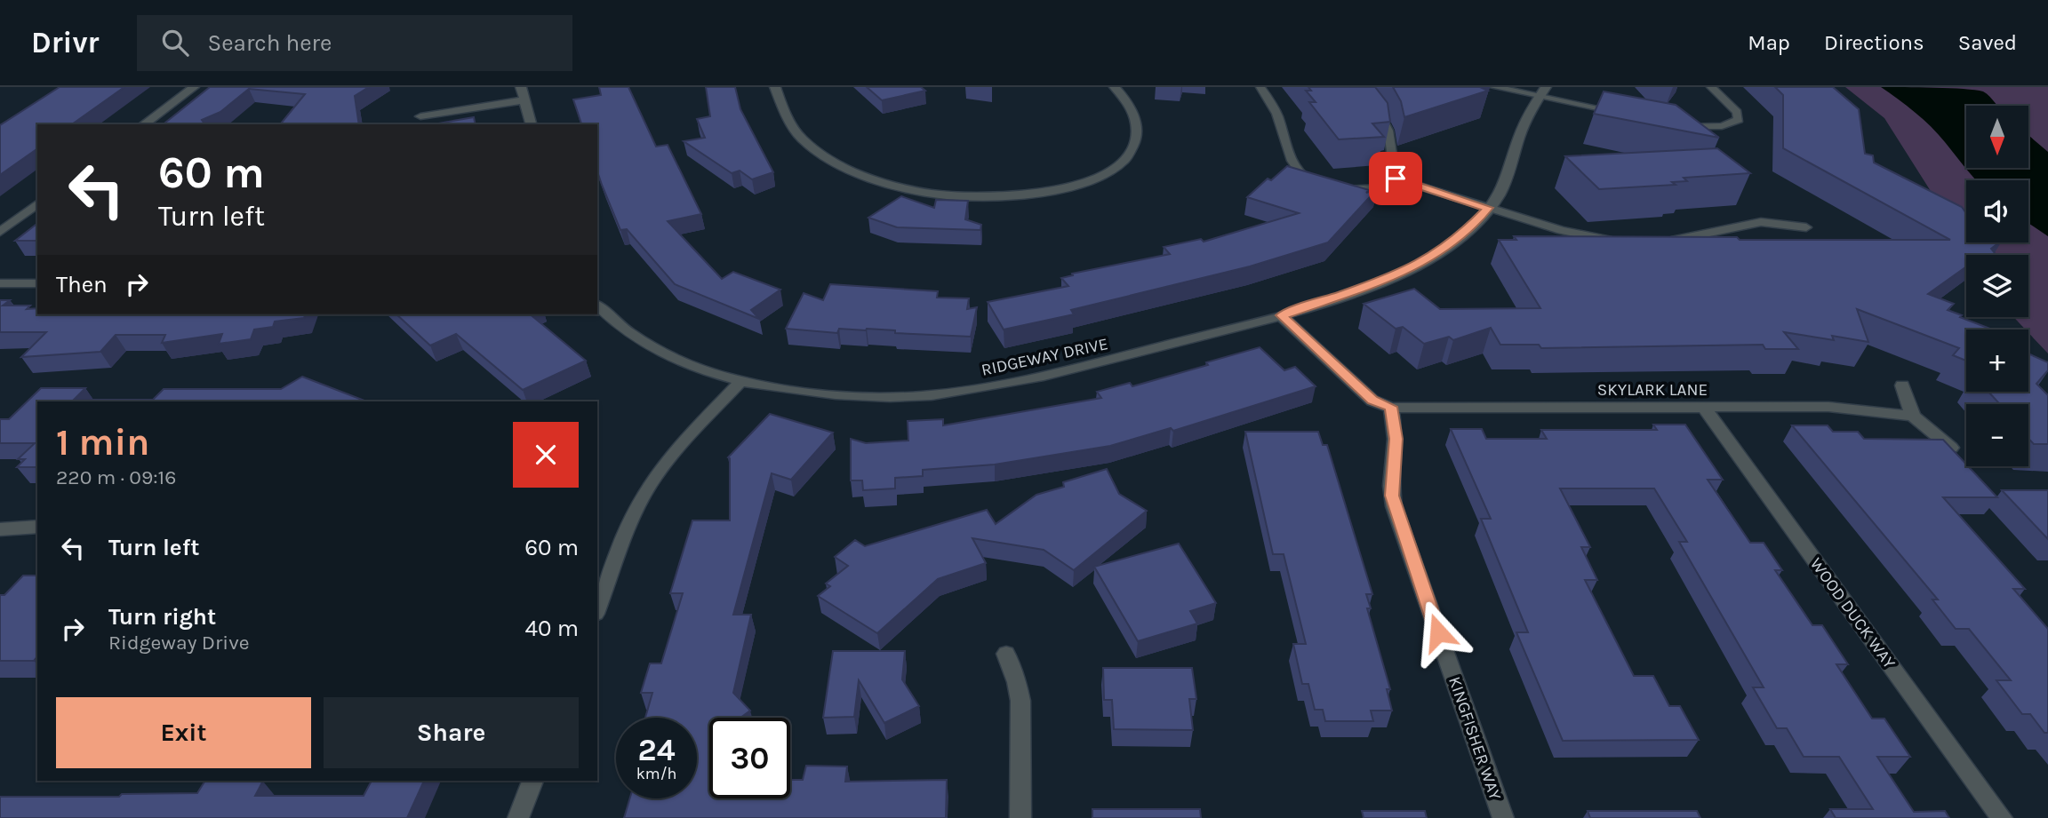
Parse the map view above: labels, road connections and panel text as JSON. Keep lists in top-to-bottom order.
{
  "streets": {
    "street": [
      "RIDGEWAY DRIVE",
      "SKYLARK LANE",
      "WOOD DUCK WAY",
      "KINGFISHER WAY"
    ]
  },
  "crossings": [
    ["SKYLARK LANE", "WOOD DUCK WAY"],
    ["SKYLARK LANE", "KINGFISHER WAY"]
  ],
  "north": "bottom",
  "page": {
    "header": "Drivr",
    "search": "Search here",
    "nav": ["Map", "Directions", "Saved"],
    "map_buttons": ["+", "−"],
    "turn": ["60 m", "Turn left"],
    "then": "Then",
    "heading": ["1 min", "220 m · 09:16"],
    "list": [
      {
        "name": "Turn left",
        "value": "60 m"
      },
      {
        "name": "Turn right",
        "note": "Ridgeway Drive",
        "value": "40 m"
      }
    ],
    "buttons": ["Exit", "Share"],
    "speed": "24 km/h",
    "limit": "30"
  }
}
